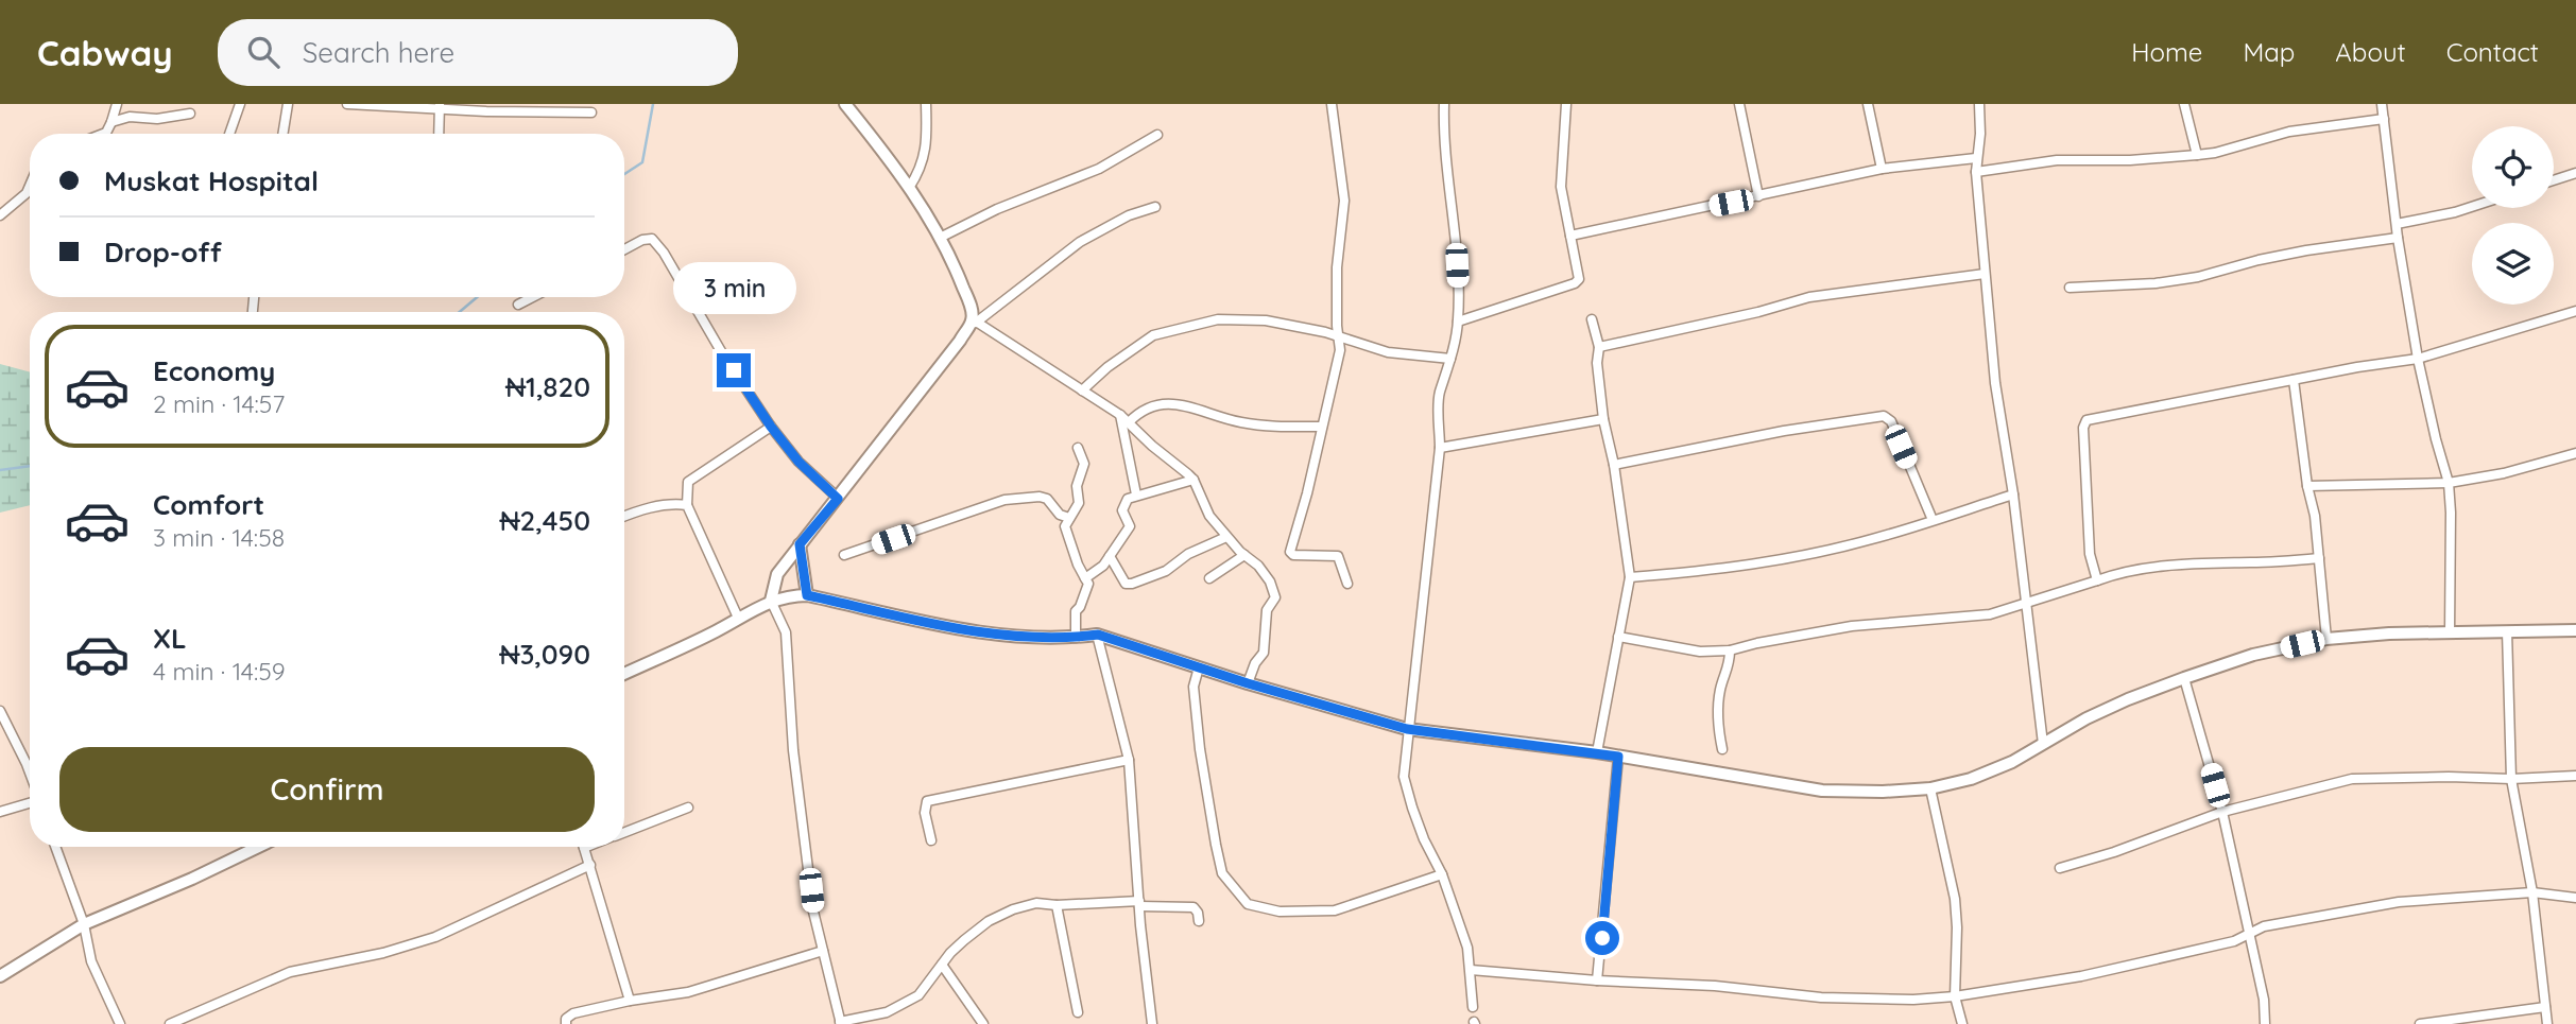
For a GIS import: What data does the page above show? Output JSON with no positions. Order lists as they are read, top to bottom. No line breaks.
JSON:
{"page":{"header":"Cabway","search":"Search here","nav":["Home","Map","About","Contact"],"banner":["Muskat Hospital","Drop-off"],"bubble":"3 min","list":[{"name":"Economy","note":"2 min · 14:57","value":"₦1,820"},{"name":"Comfort","note":"3 min · 14:58","value":"₦2,450"},{"name":"XL","note":"4 min · 14:59","value":"₦3,090"}],"buttons":"Confirm"}}
